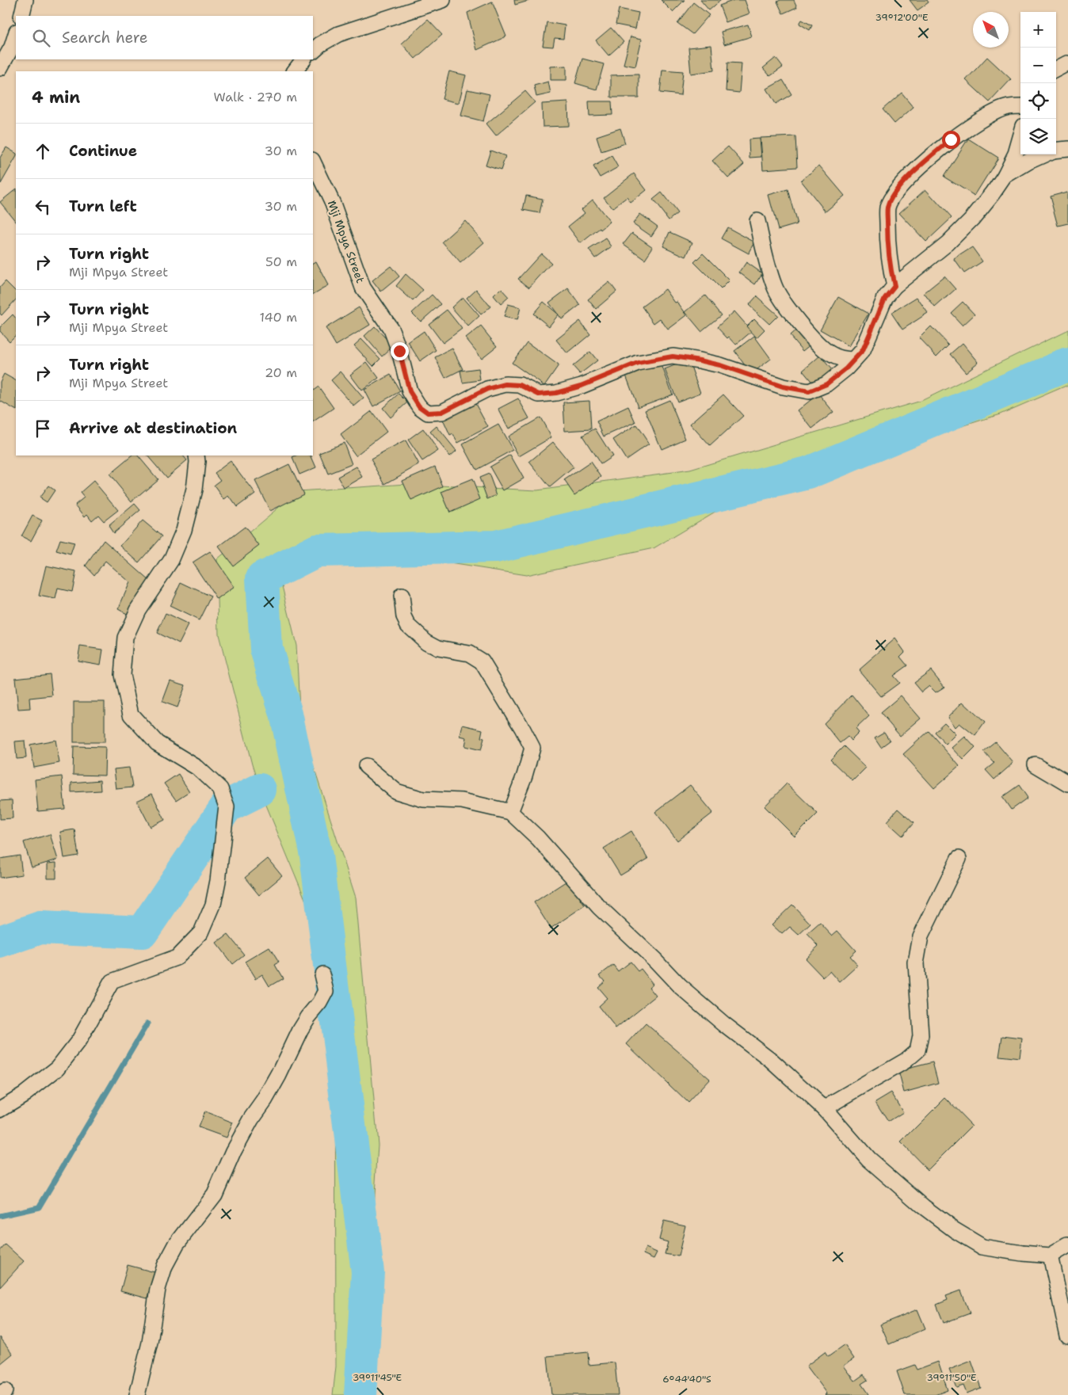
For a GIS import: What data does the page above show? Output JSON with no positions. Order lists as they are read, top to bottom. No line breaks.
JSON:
{"streets":{"street":["Mji Mpya Street"]},"north":"top left","page":{"map_buttons":["+","−"],"search":"Search here","heading":["4 min","Walk · 270 m"],"list":[["Continue","30 m"],["Turn left","30 m"],["Turn right","Mji Mpya Street","50 m"],["Turn right","Mji Mpya Street","140 m"],["Turn right","Mji Mpya Street","20 m"],"Arrive at destination"]},"coordinates":["39°12'00\"E","39°11'45\"E","39°11'50\"E","6°44'40\"S"]}
